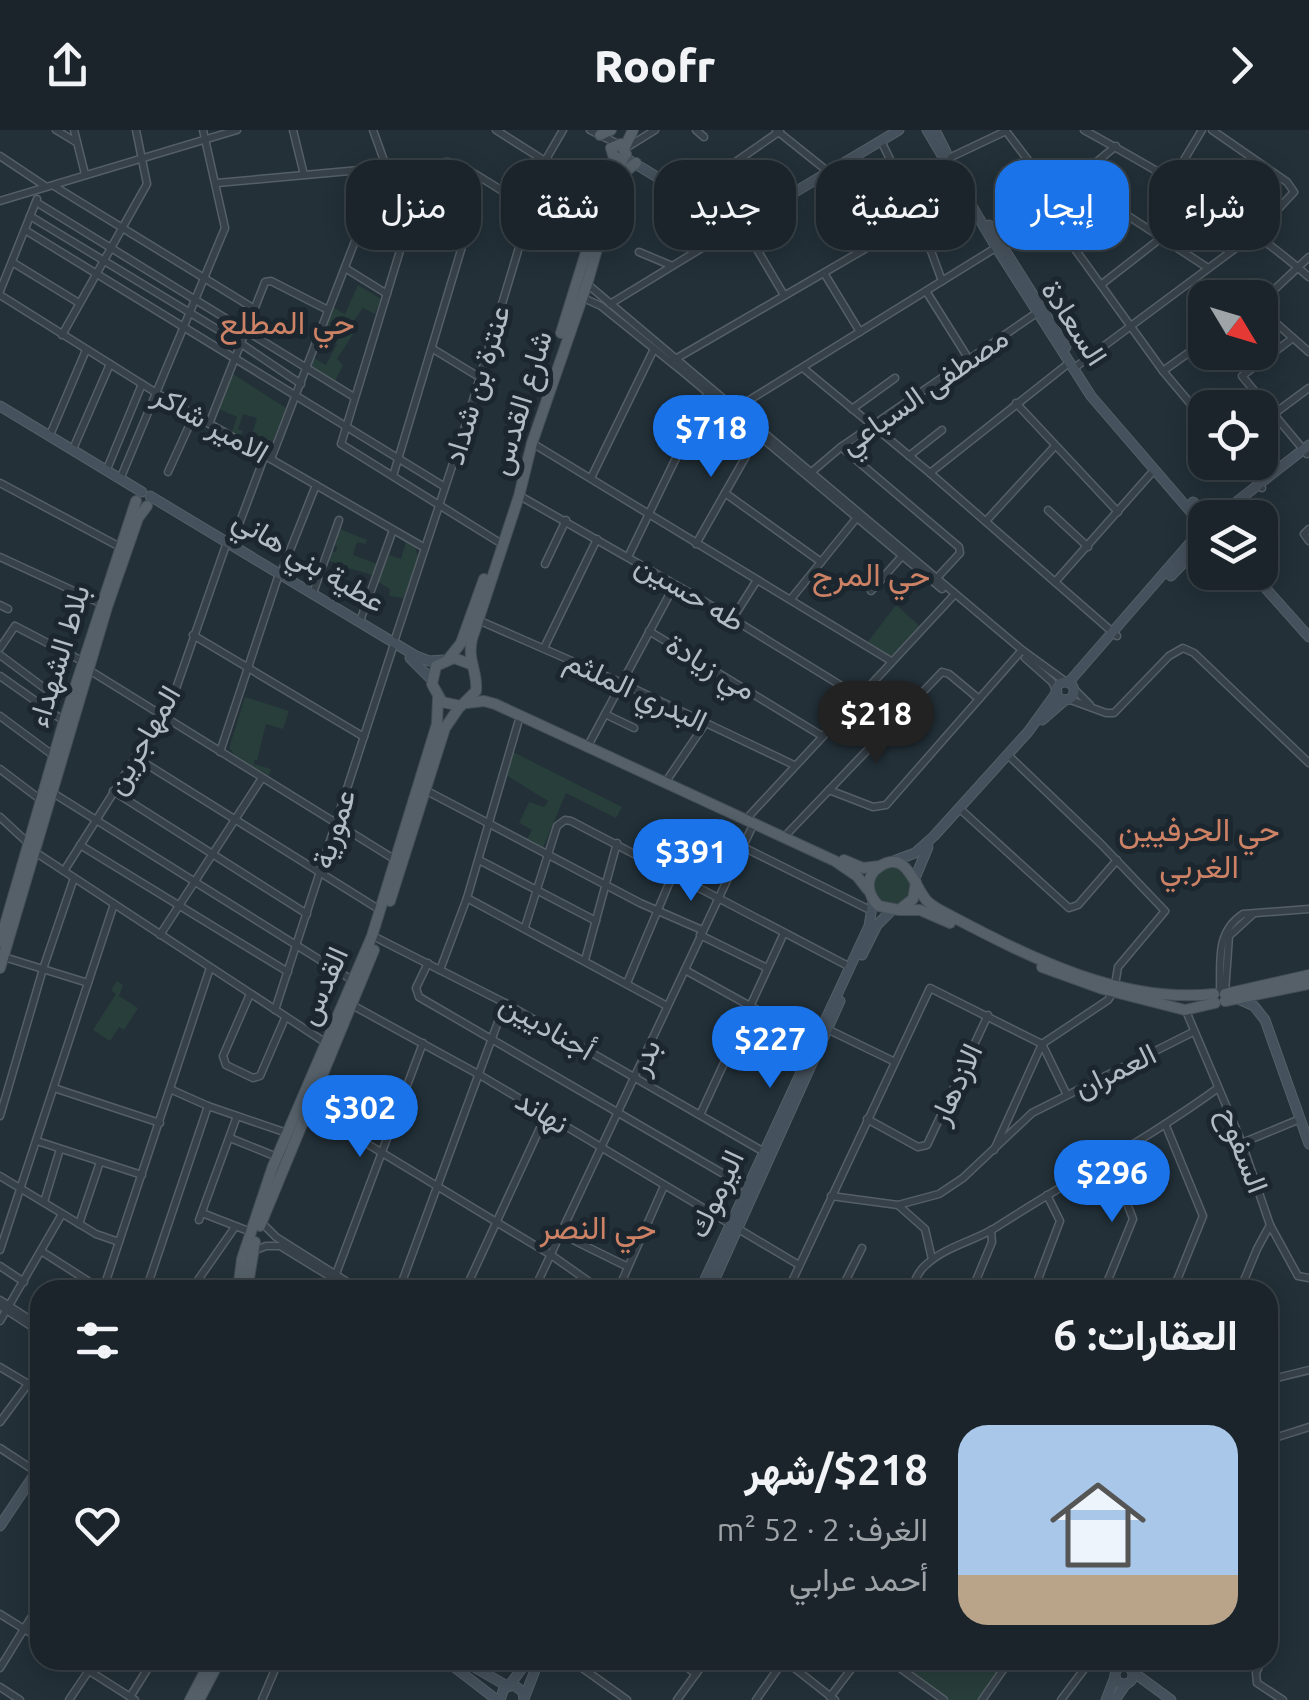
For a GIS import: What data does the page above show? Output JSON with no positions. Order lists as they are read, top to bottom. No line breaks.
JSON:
{"streets":{"main road":["شارع القدس","بلاط الشهداء","القدس"],"street":["السعادة","عنترة بن شداد","مصطفى السباعي","الامير شاكر","عطية بني هاني","طه حسين","مي زيادة","البدري الملثم","المهاجرين","عمورية","أجناديين","بدر","العمران","الازدهار","نهاند","السفوح","اليرموك"]},"crossings":[["السعادة","مصطفى السباعي"],["عنترة بن شداد","الامير شاكر"],["عنترة بن شداد","عطية بني هاني"],["عنترة بن شداد","عمورية"],["شارع القدس","عطية بني هاني"],["شارع القدس","طه حسين"],["شارع القدس","البدري الملثم"],["شارع القدس","القدس"],["الامير شاكر","المهاجرين"],["عطية بني هاني","بلاط الشهداء"],["عطية بني هاني","المهاجرين"],["عطية بني هاني","عمورية"],["عطية بني هاني","القدس"],["طه حسين","بدر"],["مي زيادة","بدر"],["البدري الملثم","بدر"],["القدس","أجناديين"],["القدس","نهاند"],["أجناديين","بدر"],["أجناديين","اليرموك"],["بدر","نهاند"],["العمران","السفوح"],["نهاند","اليرموك"]],"districts":["حي المطلع","حي المرج","حي الحرفيين الغربي","حي النصر"],"north":"bottom right","page":{"header":"Roofr","chip":["شراء","إيجار","تصفية","جديد","شقة","منزل"],"price":["$718","$218","$391","$227","$302","$296"],"heading":"العقارات: 6","list":[{"name":"$218/شهر","note":"الغرف: 2 · 52 m² · أحمد عرابي"}]}}
